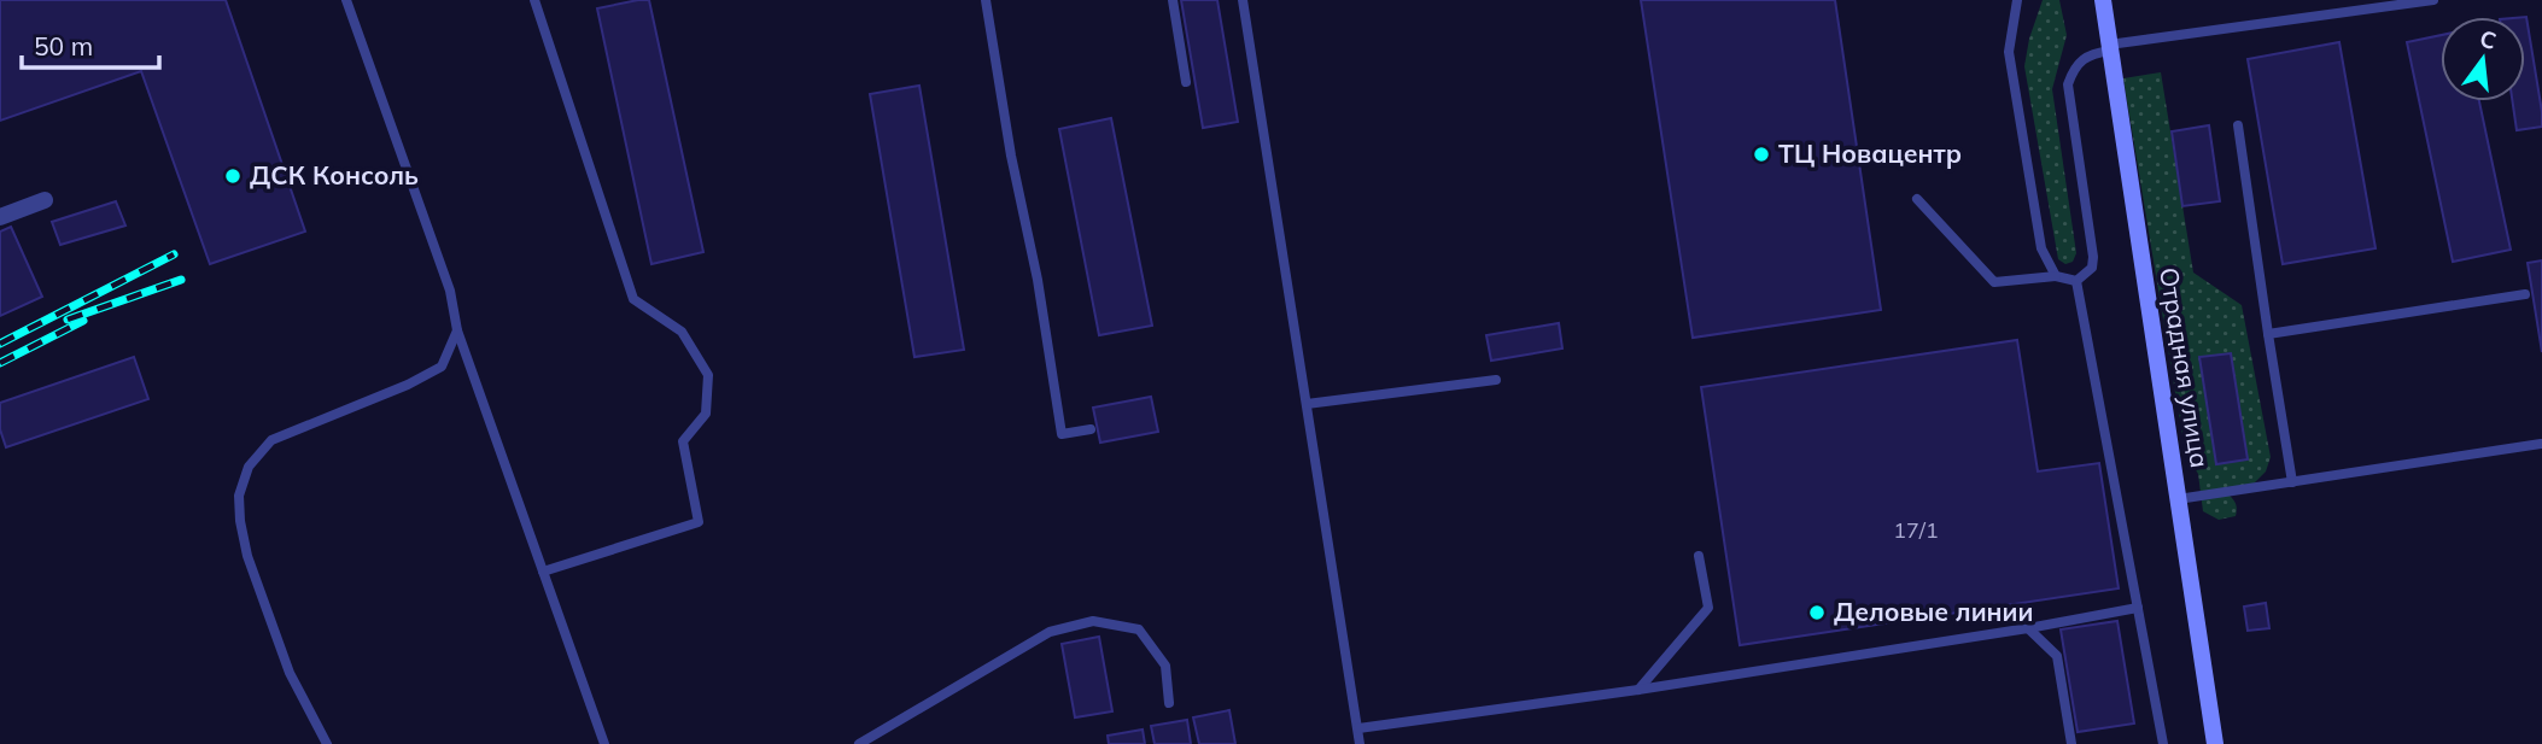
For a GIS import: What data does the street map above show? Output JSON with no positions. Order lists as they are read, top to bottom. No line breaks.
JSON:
{"streets":{"main road":["Отрадная улица"]},"places":["ТЦ Новацентр","ДСК Консоль","Деловые линии"],"house_numbers":["17/1"],"scale_bar":"50 m","north":"top"}
